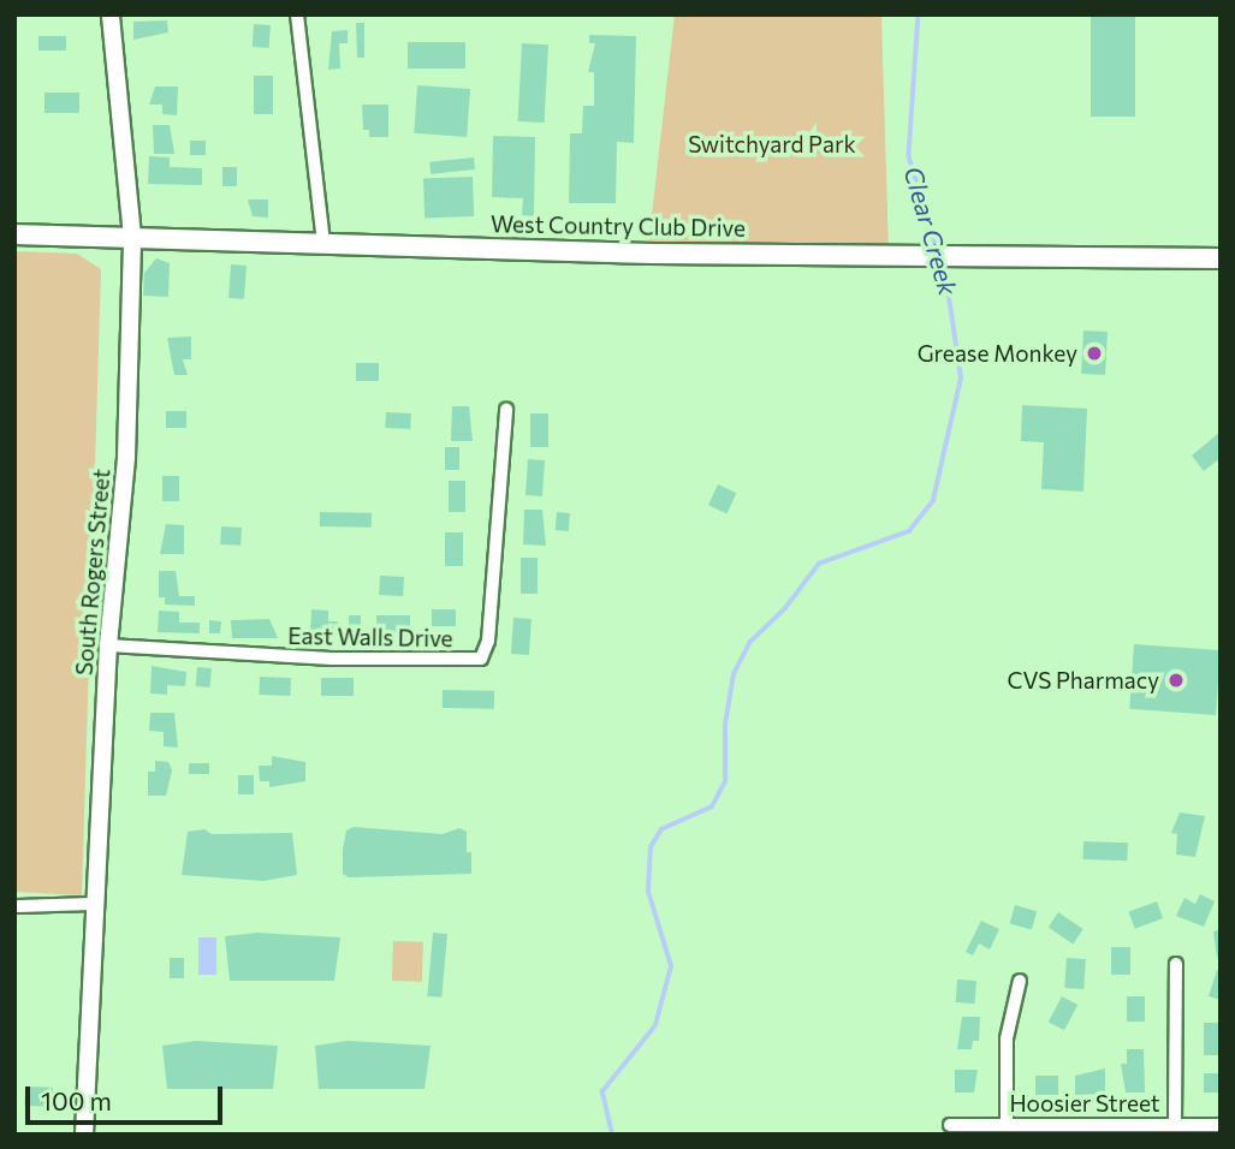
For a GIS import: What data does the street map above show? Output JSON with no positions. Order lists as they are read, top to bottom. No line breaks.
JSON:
{"streets":{"main road":["West Country Club Drive"],"street":["South Rogers Street","East Walls Drive","Hoosier Street"]},"crossings":[["West Country Club Drive","South Rogers Street"],["South Rogers Street","East Walls Drive"]],"water":["Clear Creek"],"parks":["Switchyard Park"],"places":["Grease Monkey","CVS Pharmacy"],"scale_bar":"100 m"}
